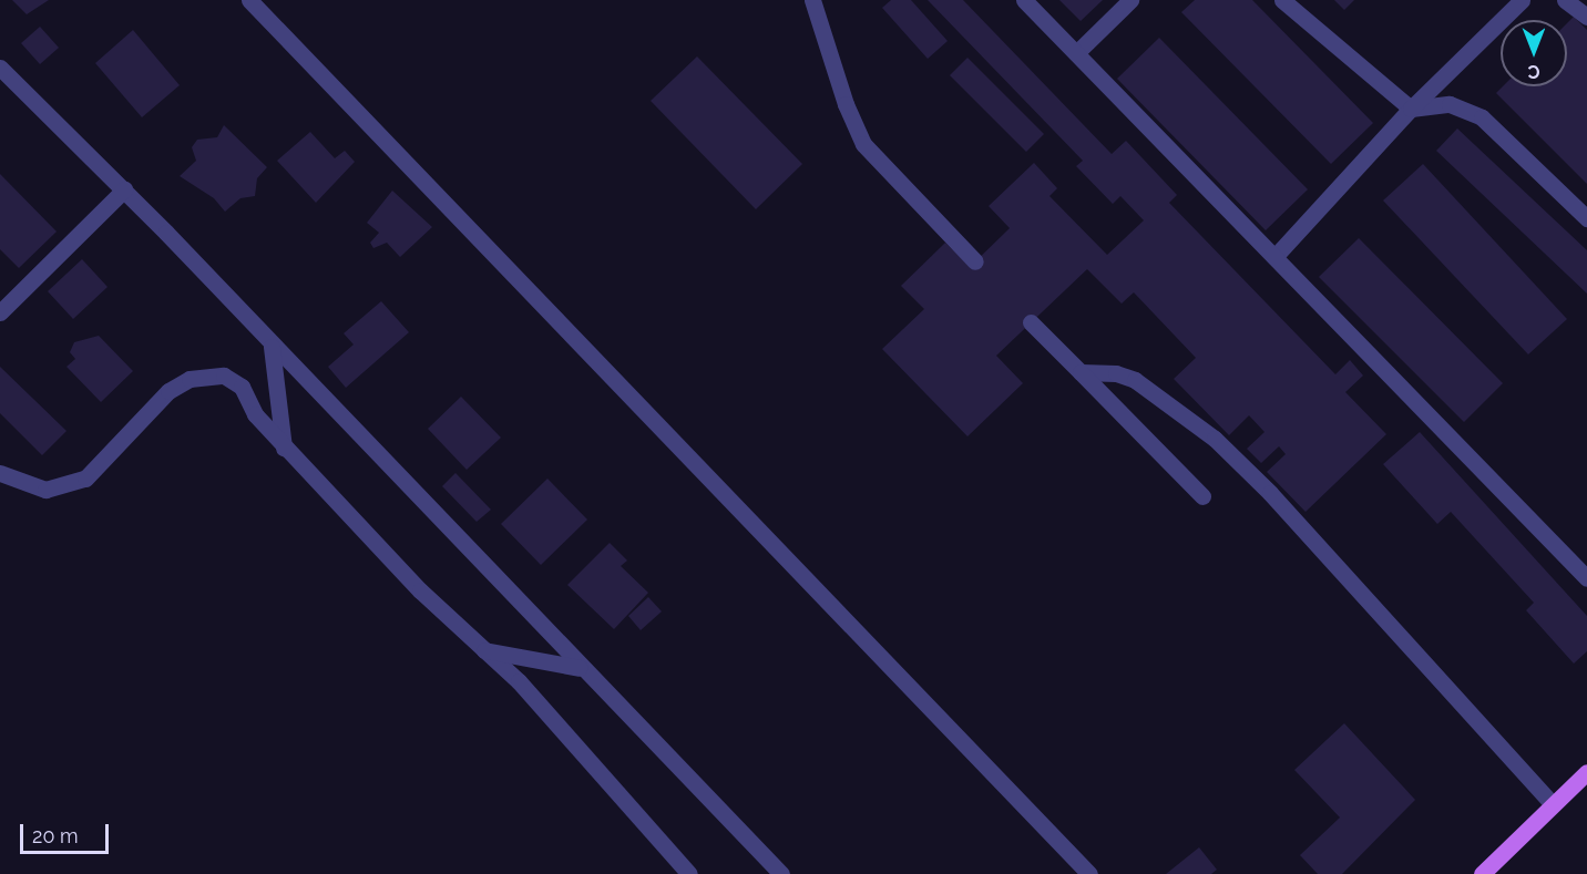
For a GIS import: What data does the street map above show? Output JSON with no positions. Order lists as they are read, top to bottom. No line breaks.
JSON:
{"scale_bar":"20 m","north":"bottom"}
